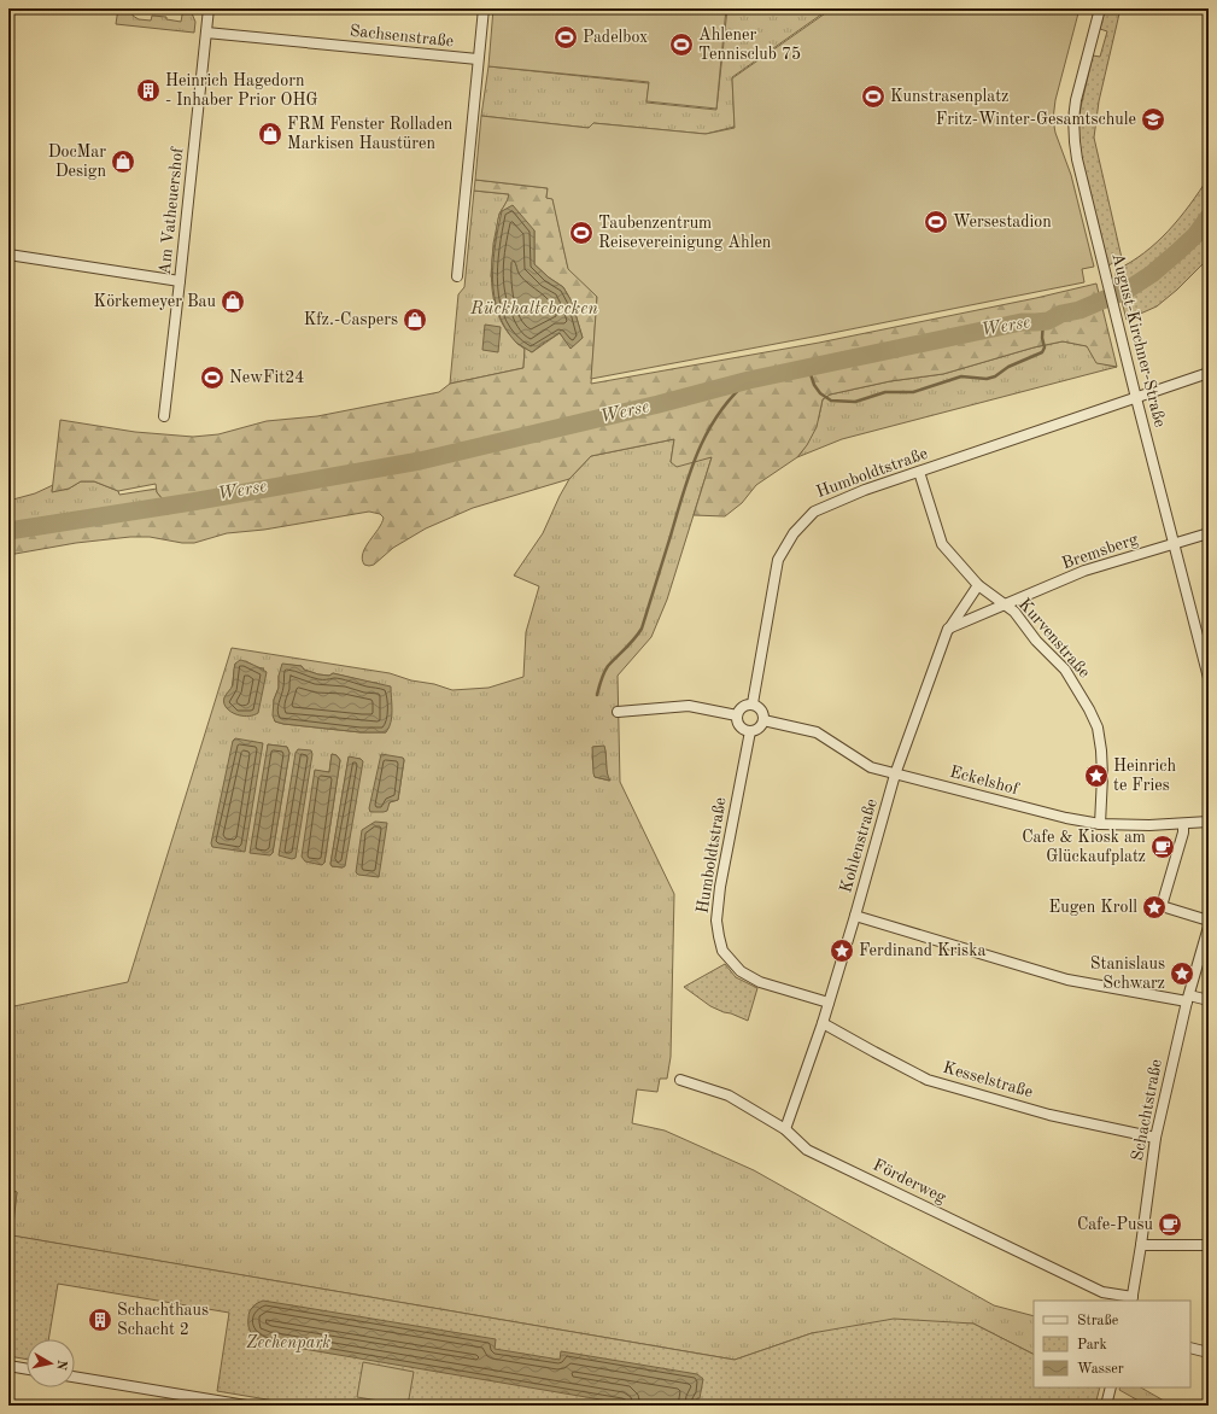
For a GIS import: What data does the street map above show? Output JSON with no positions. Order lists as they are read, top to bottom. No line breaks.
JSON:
{"streets":{"street":["Sachsenstraße","Am Vatheuershof","August-Kirchner-Straße","Humboldtstraße","Bremsberg","Kurvenstraße","Eckelshof","Kohlenstraße","Kesselstraße","Schachtstraße","Förderweg"]},"crossings":[["Sachsenstraße","Am Vatheuershof"],["August-Kirchner-Straße","Humboldtstraße"],["August-Kirchner-Straße","Bremsberg"],["Humboldtstraße","Kurvenstraße"],["Humboldtstraße","Eckelshof"],["Humboldtstraße","Kohlenstraße"],["Bremsberg","Kurvenstraße"],["Kurvenstraße","Eckelshof"],["Kurvenstraße","Kohlenstraße"],["Eckelshof","Kohlenstraße"],["Kohlenstraße","Kesselstraße"],["Kohlenstraße","Förderweg"],["Kesselstraße","Schachtstraße"],["Schachtstraße","Förderweg"]],"water":["Rückhaltebecken","Werse"],"parks":["Zechenpark"],"places":{"sports":["Padelbox","Ahlener Tennisclub 75","Kunstrasenplatz","Wersestadion","Taubenzentrum Reisevereinigung Ahlen","NewFit24"],"building":["Heinrich Hagedorn - Inhaber Prior OHG","Schachthaus Schacht 2"],"school or university":["Fritz-Winter-Gesamtschule"],"shop":["FRM Fenster Rolladen Markisen Haustüren","DocMar Design","Körkemeyer Bau","Kfz.-Caspers"],"place":["Heinrich te Fries","Eugen Kroll","Ferdinand Kriska","Stanislaus Schwarz"],"cafe":["Cafe & Kiosk am Glückaufplatz","Cafe-Pusu"]},"legend":["Straße","Park","Wasser"],"north":"right"}
